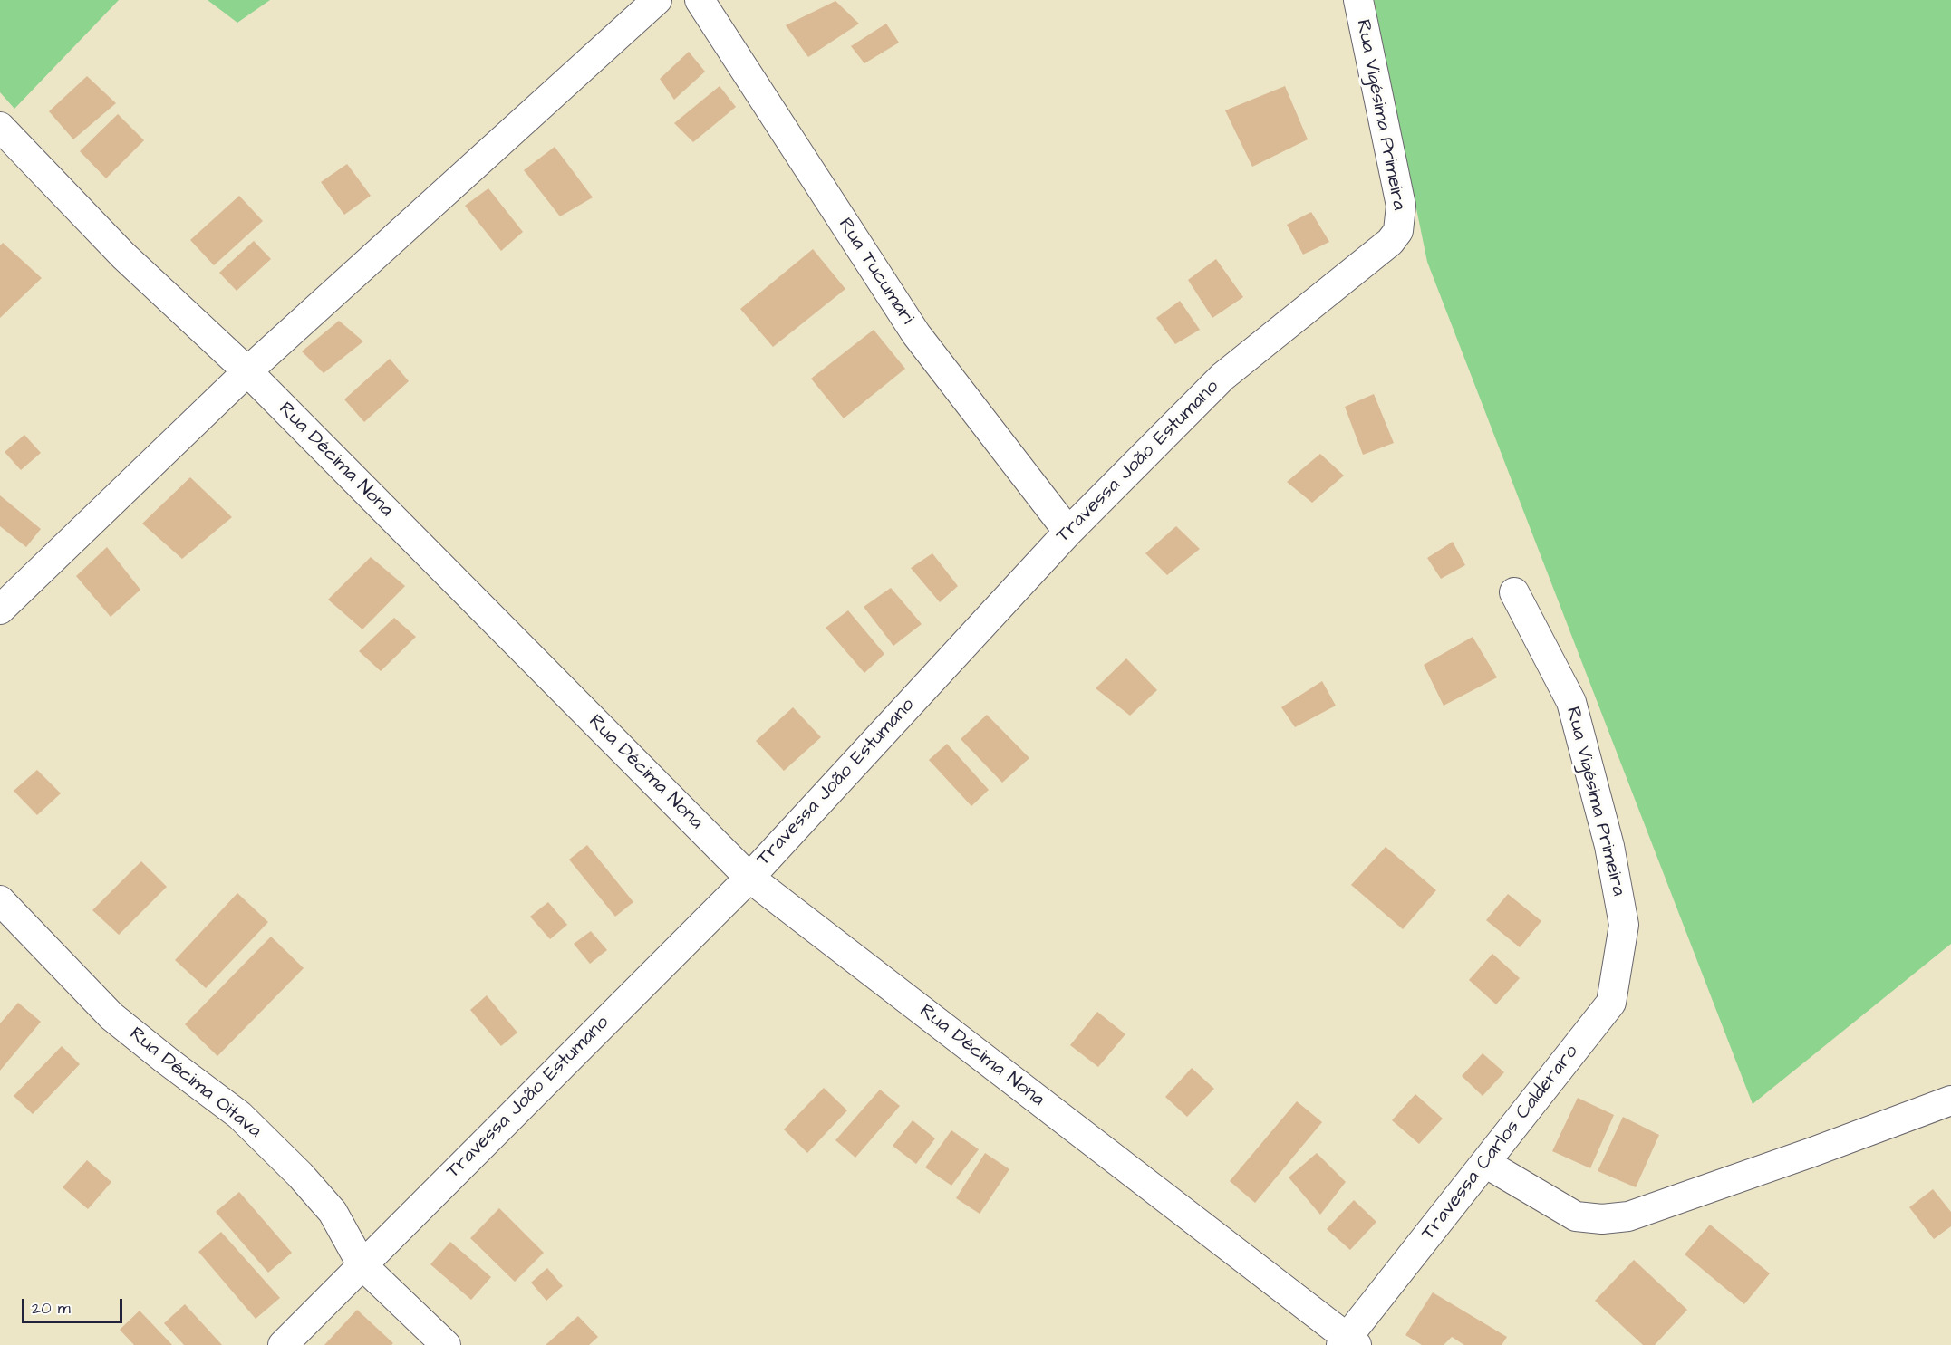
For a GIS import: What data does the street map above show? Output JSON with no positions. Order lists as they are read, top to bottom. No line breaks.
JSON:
{"streets":{"street":["Rua Vigésima Primeira","Rua Tucumari","Rua Décima Nona","Travessa João Estumano","Rua Décima Oitava","Travessa Carlos Calderaro"]},"crossings":[["Rua Vigésima Primeira","Travessa João Estumano"],["Rua Vigésima Primeira","Travessa Carlos Calderaro"],["Rua Tucumari","Travessa João Estumano"],["Rua Décima Nona","Travessa João Estumano"],["Rua Décima Nona","Travessa Carlos Calderaro"],["Travessa João Estumano","Rua Décima Oitava"]],"scale_bar":"20 m"}
